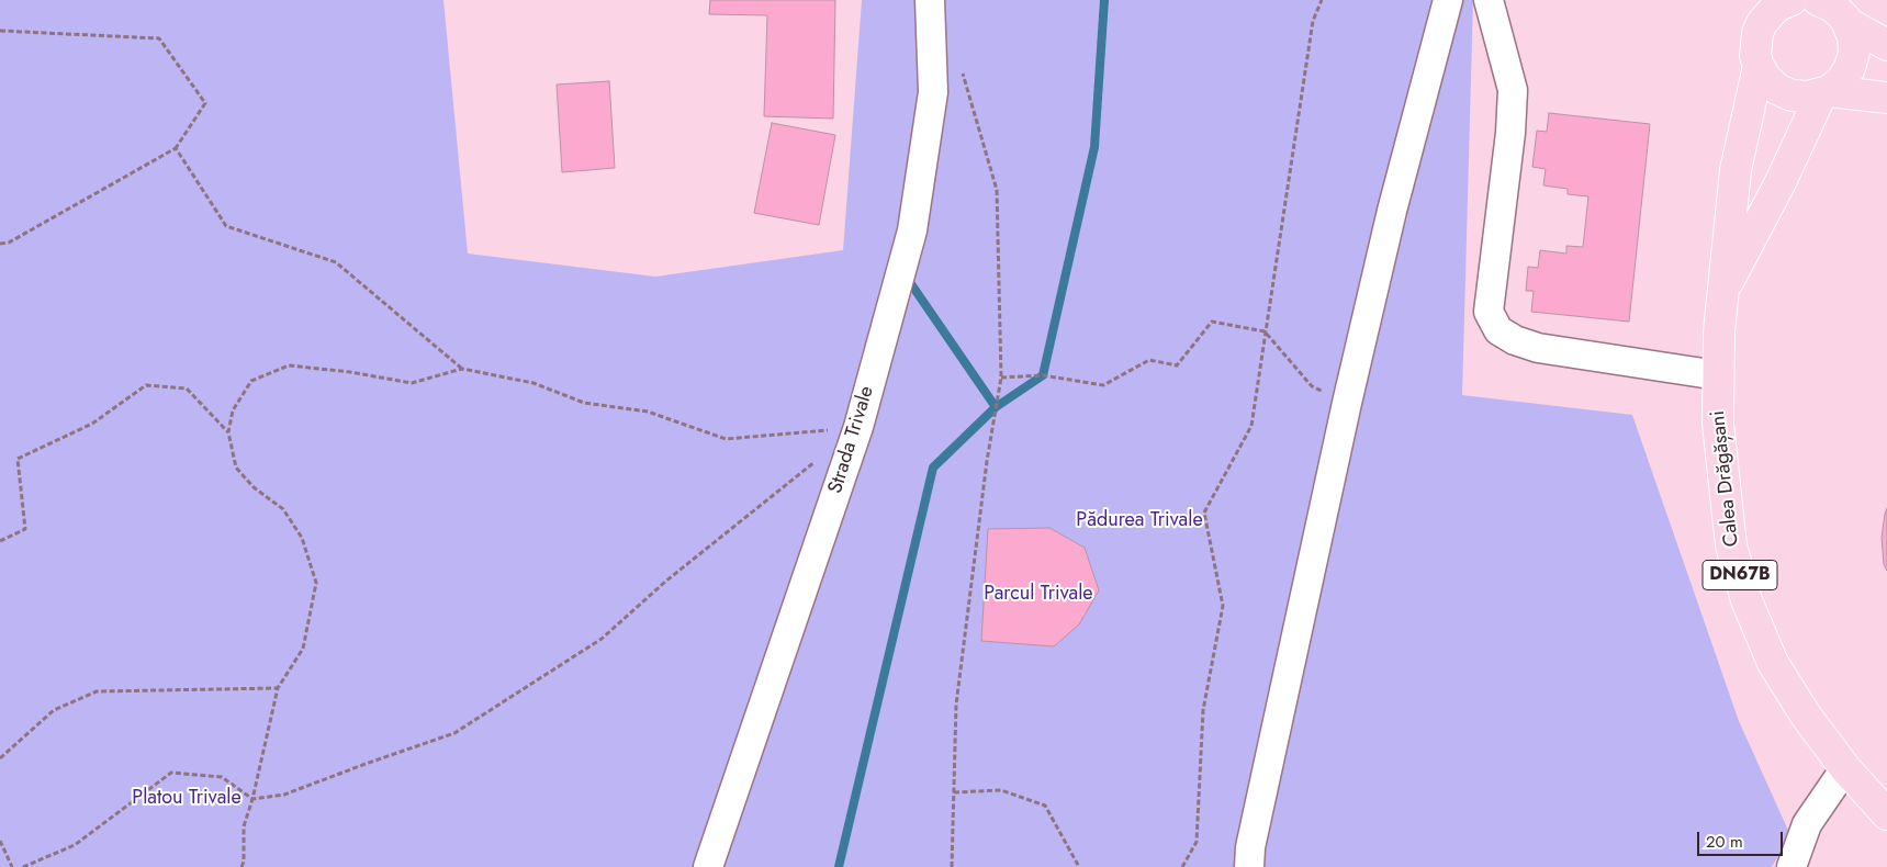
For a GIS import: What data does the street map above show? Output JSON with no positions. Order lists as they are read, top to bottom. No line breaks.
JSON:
{"streets":{"main road":["Calea Drăgășani","DN67B"],"street":["Strada Trivale"]},"parks":["Pădurea Trivale","Parcul Trivale","Platou Trivale"],"scale_bar":"20 m"}
